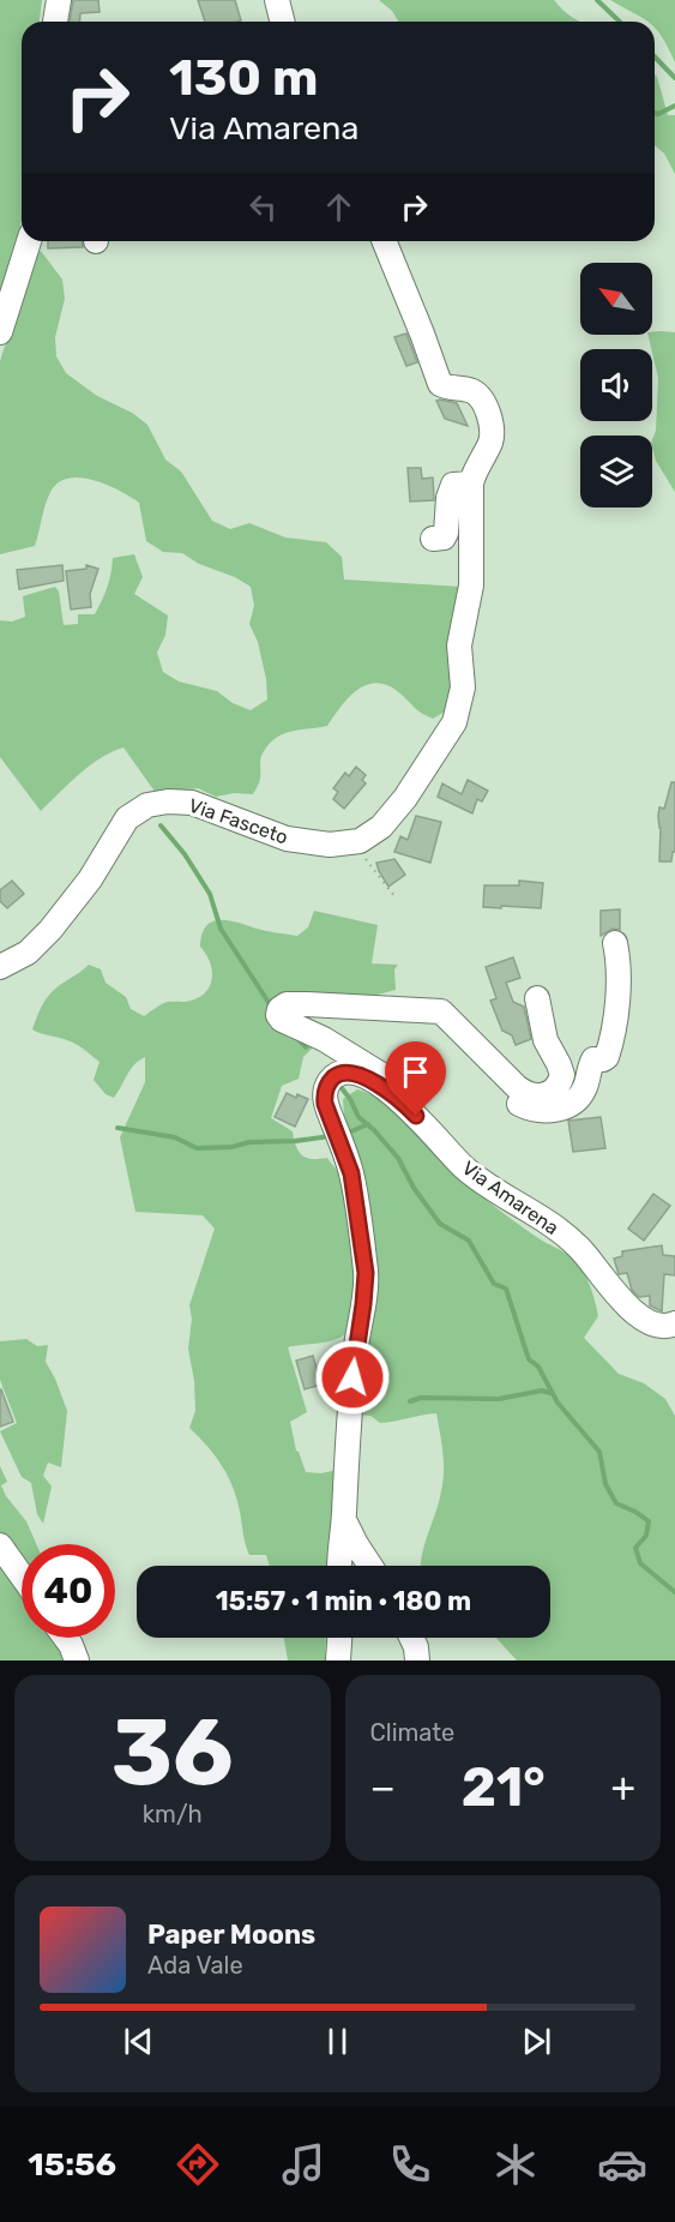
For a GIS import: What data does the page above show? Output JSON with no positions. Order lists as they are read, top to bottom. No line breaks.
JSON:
{"streets":{"street":["Via Fasceto","Via Amarena"]},"north":"top left","page":{"turn":["130 m","Via Amarena"],"limit":"40","trip":"15:57 · 1 min · 180 m","tile":[["36","km/h"],"Climate"],"heat":["−","21°","+"],"song":["Paper Moons","Ada Vale"],"tabs":"15:56"}}
